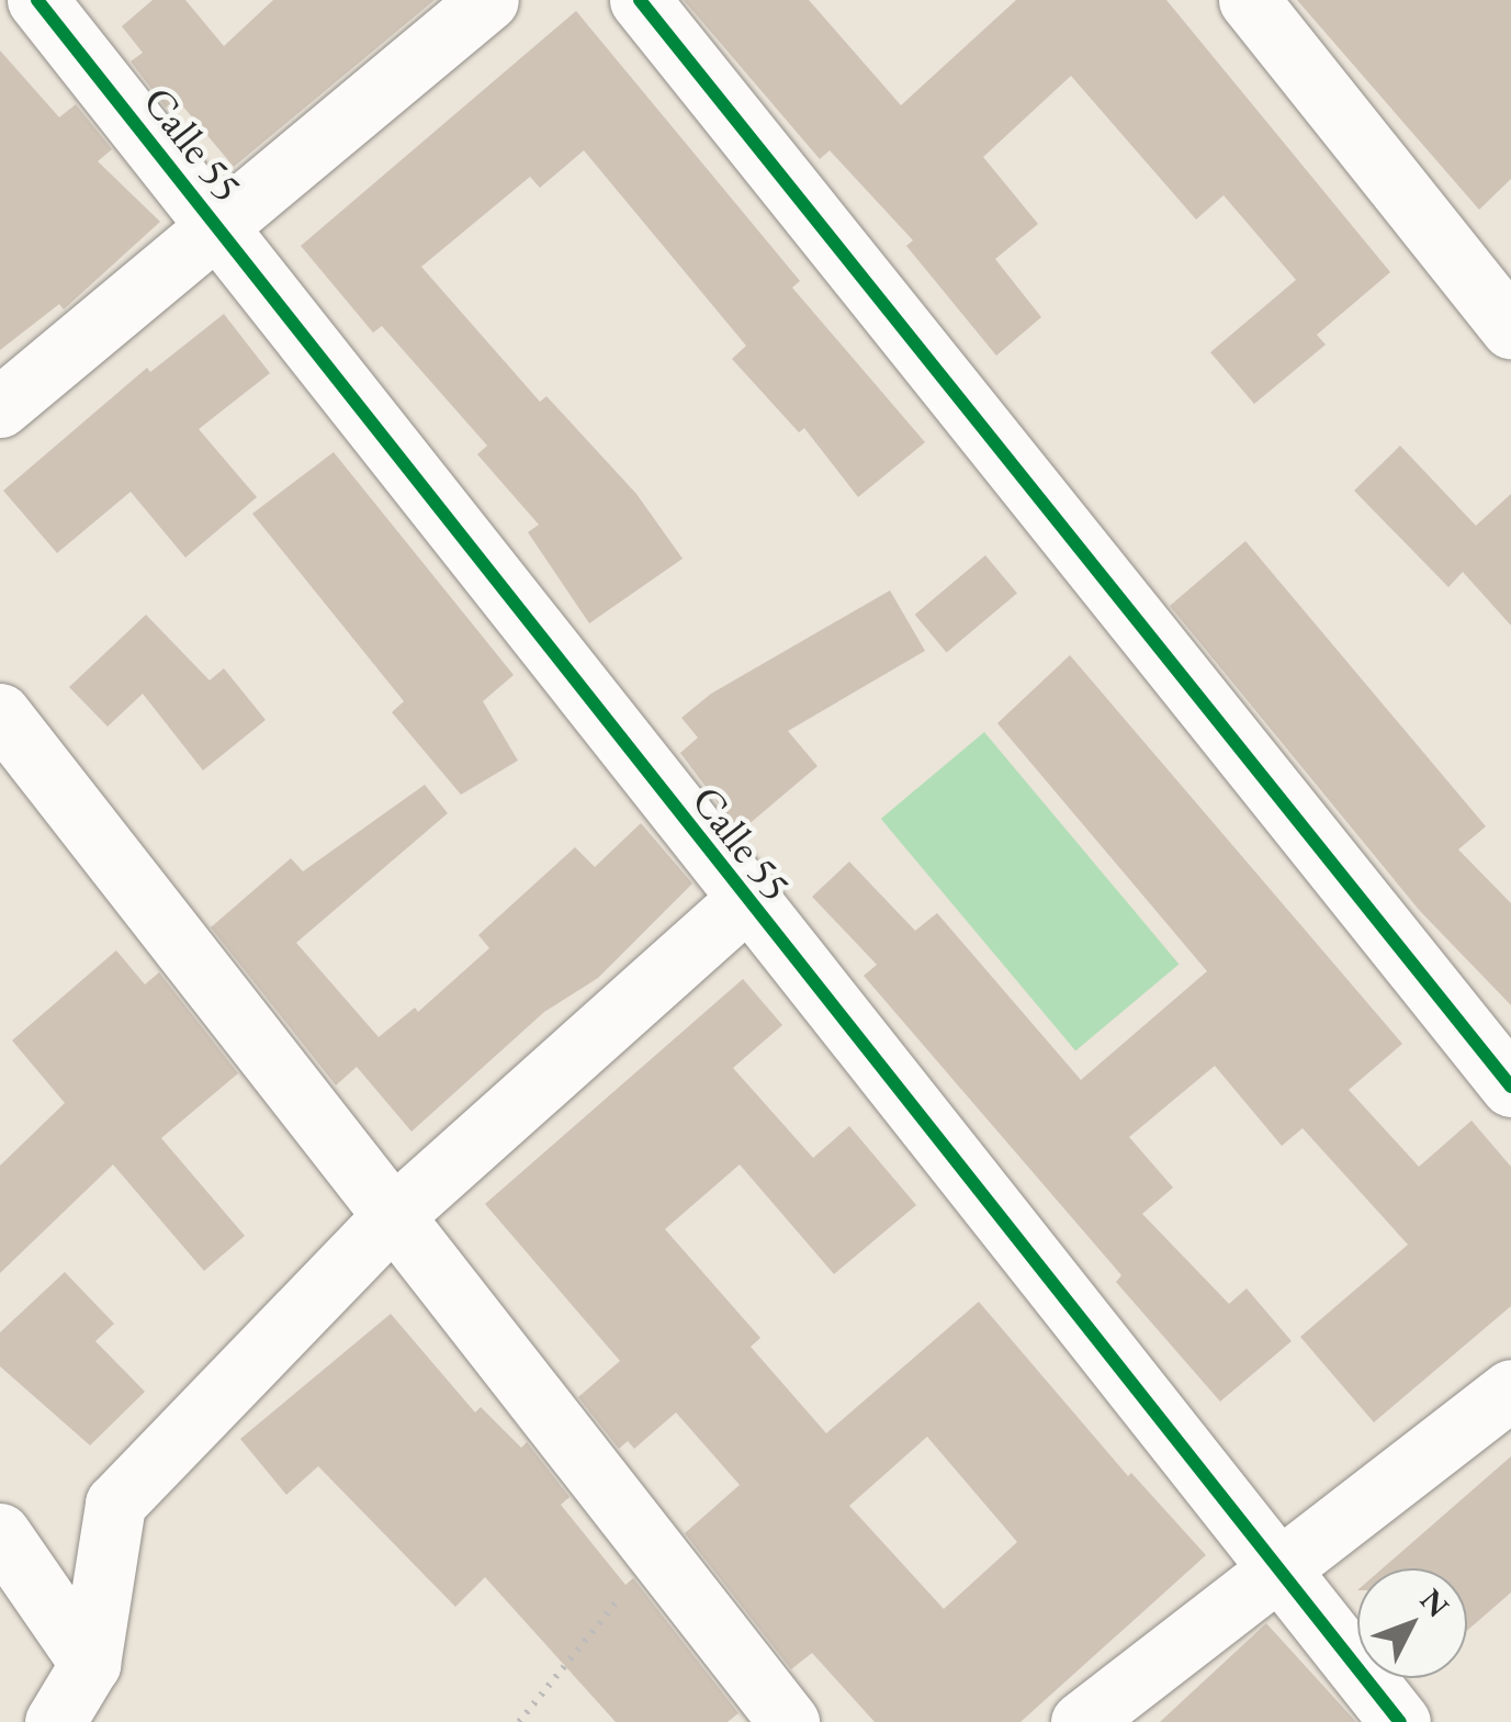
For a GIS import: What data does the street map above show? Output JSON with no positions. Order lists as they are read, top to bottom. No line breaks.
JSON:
{"streets":{"street":["Calle 55"]},"north":"top right"}
